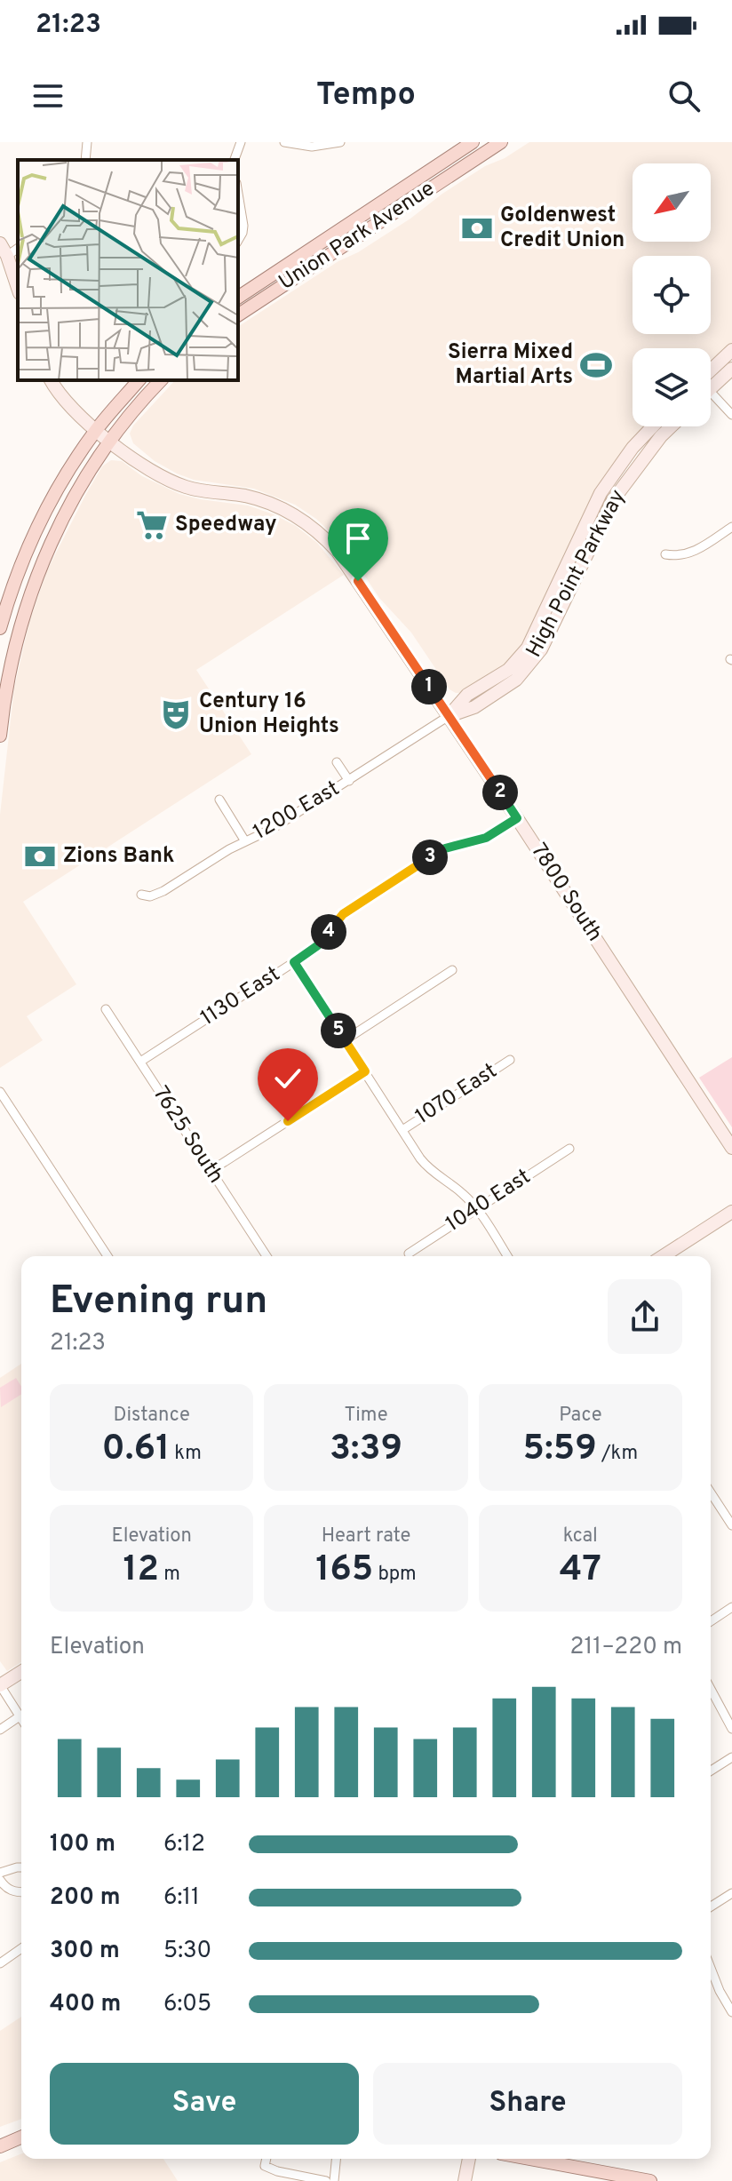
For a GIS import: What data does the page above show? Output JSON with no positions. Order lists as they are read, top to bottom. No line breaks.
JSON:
{"streets":{"main road":["Union Park Avenue"],"street":["High Point Parkway","1200 East","7800 South","1130 East","1070 East","7625 South","1040 East"]},"crossings":[["High Point Parkway","1200 East"],["High Point Parkway","7800 South"],["1200 East","7800 South"],["7800 South","1130 East"],["1130 East","7625 South"]],"places":{"bank":["Goldenwest Credit Union","Zions Bank"],"sports":["Sierra Mixed Martial Arts"],"supermarket":["Speedway"],"theatre":["Century 16 Union Heights"]},"north":"bottom left","page":{"status":"21:23","header":"Tempo","pins":["1","2","3","4","5"],"heading":["Evening run","21:23"],"stats":[["Distance","0.61 km"],["Time","3:39"],["Pace","5:59 /km"],["Elevation","12 m"],["Heart rate","165 bpm"],["kcal","47"]],"chart":["Elevation","211–220 m"],"list":[{"name":"100 m","note":"6:12"},{"name":"200 m","note":"6:11"},{"name":"300 m","note":"5:30"},{"name":"400 m","note":"6:05"}],"buttons":["Save","Share"]}}
